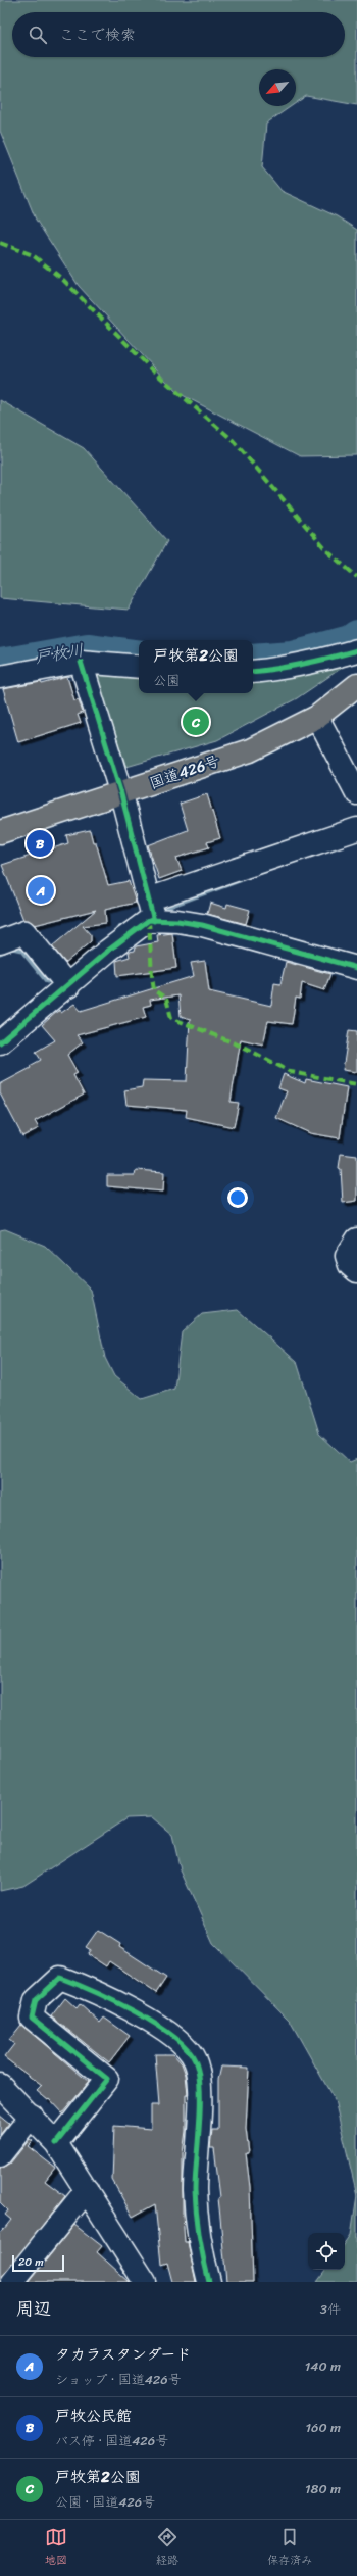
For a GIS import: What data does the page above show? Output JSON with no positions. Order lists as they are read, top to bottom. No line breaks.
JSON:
{"streets":{"highway":["国道426号"]},"water":["戸枚川"],"scale_bar":"20 m","north":"bottom left","page":{"search":"ここで検索","popup":["戸牧第2公園","公園"],"pins":["C","B","A"],"scale":"20 m","heading":["周辺","3件"],"list":[{"mark":"A","name":"タカラスタンダード","note":"ショップ · 国道426号","value":"140 m"},{"mark":"B","name":"戸牧公民館","note":"バス停 · 国道426号","value":"160 m"},{"mark":"C","name":"戸牧第2公園","note":"公園 · 国道426号","value":"180 m"}],"nav":["地図","経路","保存済み"]}}
